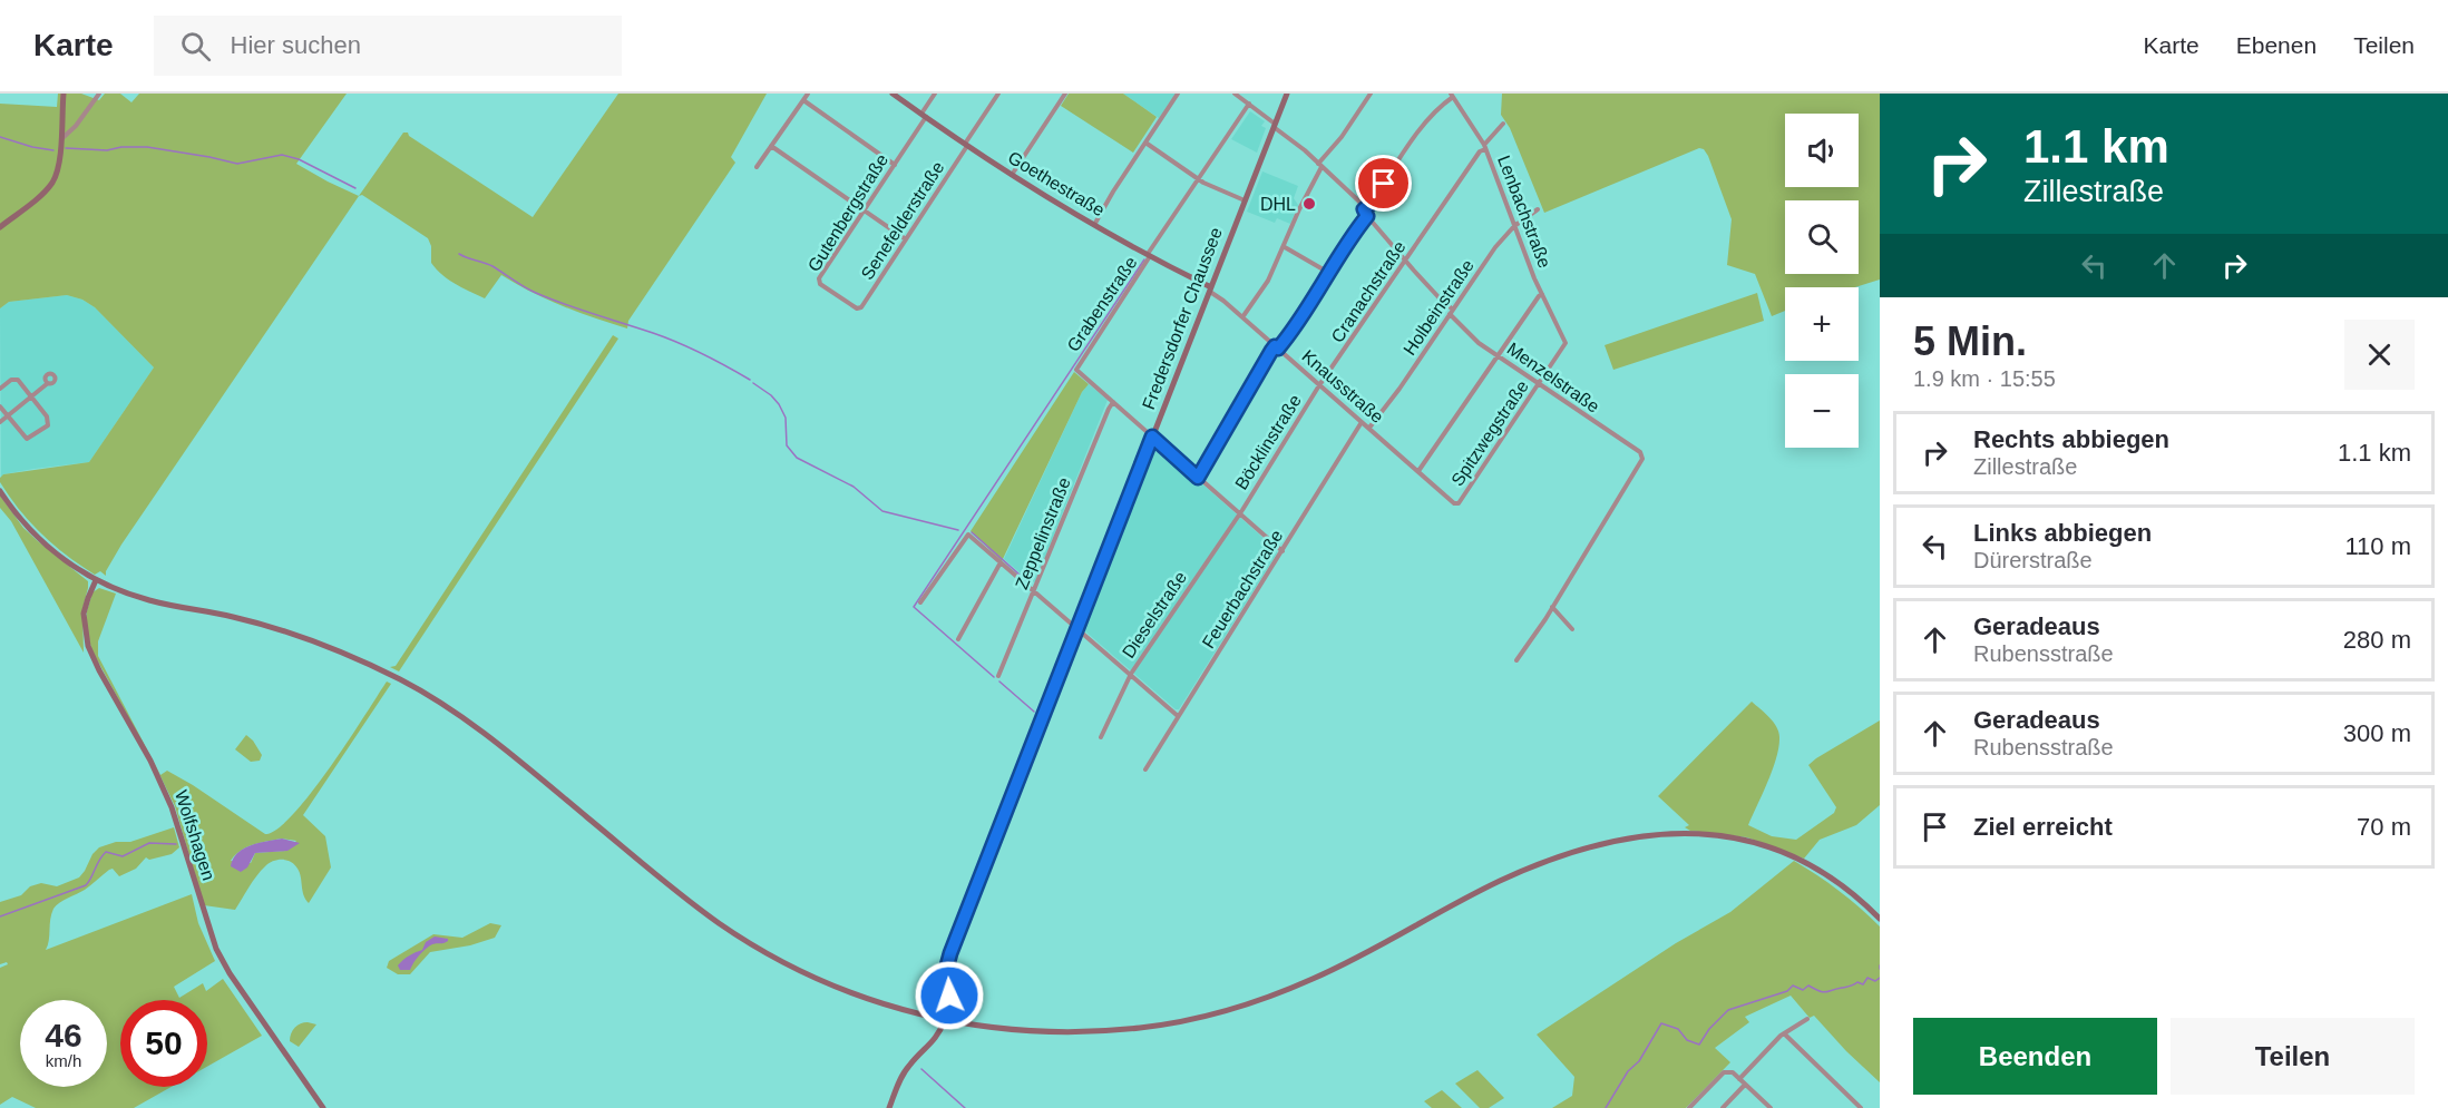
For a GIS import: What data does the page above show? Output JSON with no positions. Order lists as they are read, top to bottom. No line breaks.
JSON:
{"streets":{"main road":["Goethestraße","Fredersdorfer Chaussee","Wolfshagen"],"street":["Lenbachstraße","Gutenbergstraße","Senefelderstraße","Cranachstraße","Grabenstraße","Holbeinstraße","Menzelstraße","Knausstraße","Spitzwegstraße","Böcklinstraße","Zeppelinstraße","Feuerbachstraße","Dieselstraße"]},"crossings":[["Goethestraße","Gutenbergstraße"],["Goethestraße","Senefelderstraße"],["Goethestraße","Grabenstraße"],["Goethestraße","Fredersdorfer Chaussee"],["Goethestraße","Knausstraße"],["Lenbachstraße","Cranachstraße"],["Lenbachstraße","Holbeinstraße"],["Lenbachstraße","Spitzwegstraße"],["Gutenbergstraße","Senefelderstraße"],["Cranachstraße","Menzelstraße"],["Cranachstraße","Knausstraße"],["Cranachstraße","Böcklinstraße"],["Grabenstraße","Menzelstraße"],["Grabenstraße","Zeppelinstraße"],["Holbeinstraße","Menzelstraße"],["Holbeinstraße","Knausstraße"],["Fredersdorfer Chaussee","Menzelstraße"],["Fredersdorfer Chaussee","Knausstraße"],["Menzelstraße","Spitzwegstraße"],["Knausstraße","Spitzwegstraße"],["Knausstraße","Böcklinstraße"],["Knausstraße","Feuerbachstraße"],["Böcklinstraße","Dieselstraße"]],"places":["DHL"],"page":{"header":"Karte","search":"Hier suchen","nav":["Karte","Ebenen","Teilen"],"turn":["1.1 km","Zillestraße"],"map_buttons":["+","−"],"heading":["5 Min.","1.9 km · 15:55"],"list":[{"name":"Rechts abbiegen","note":"Zillestraße","value":"1.1 km"},{"name":"Links abbiegen","note":"Dürerstraße","value":"110 m"},{"name":"Geradeaus","note":"Rubensstraße","value":"280 m"},{"name":"Geradeaus","note":"Rubensstraße","value":"300 m"},{"name":"Ziel erreicht","value":"70 m"}],"speed":"46 km/h","limit":"50","buttons":["Beenden","Teilen"]}}
